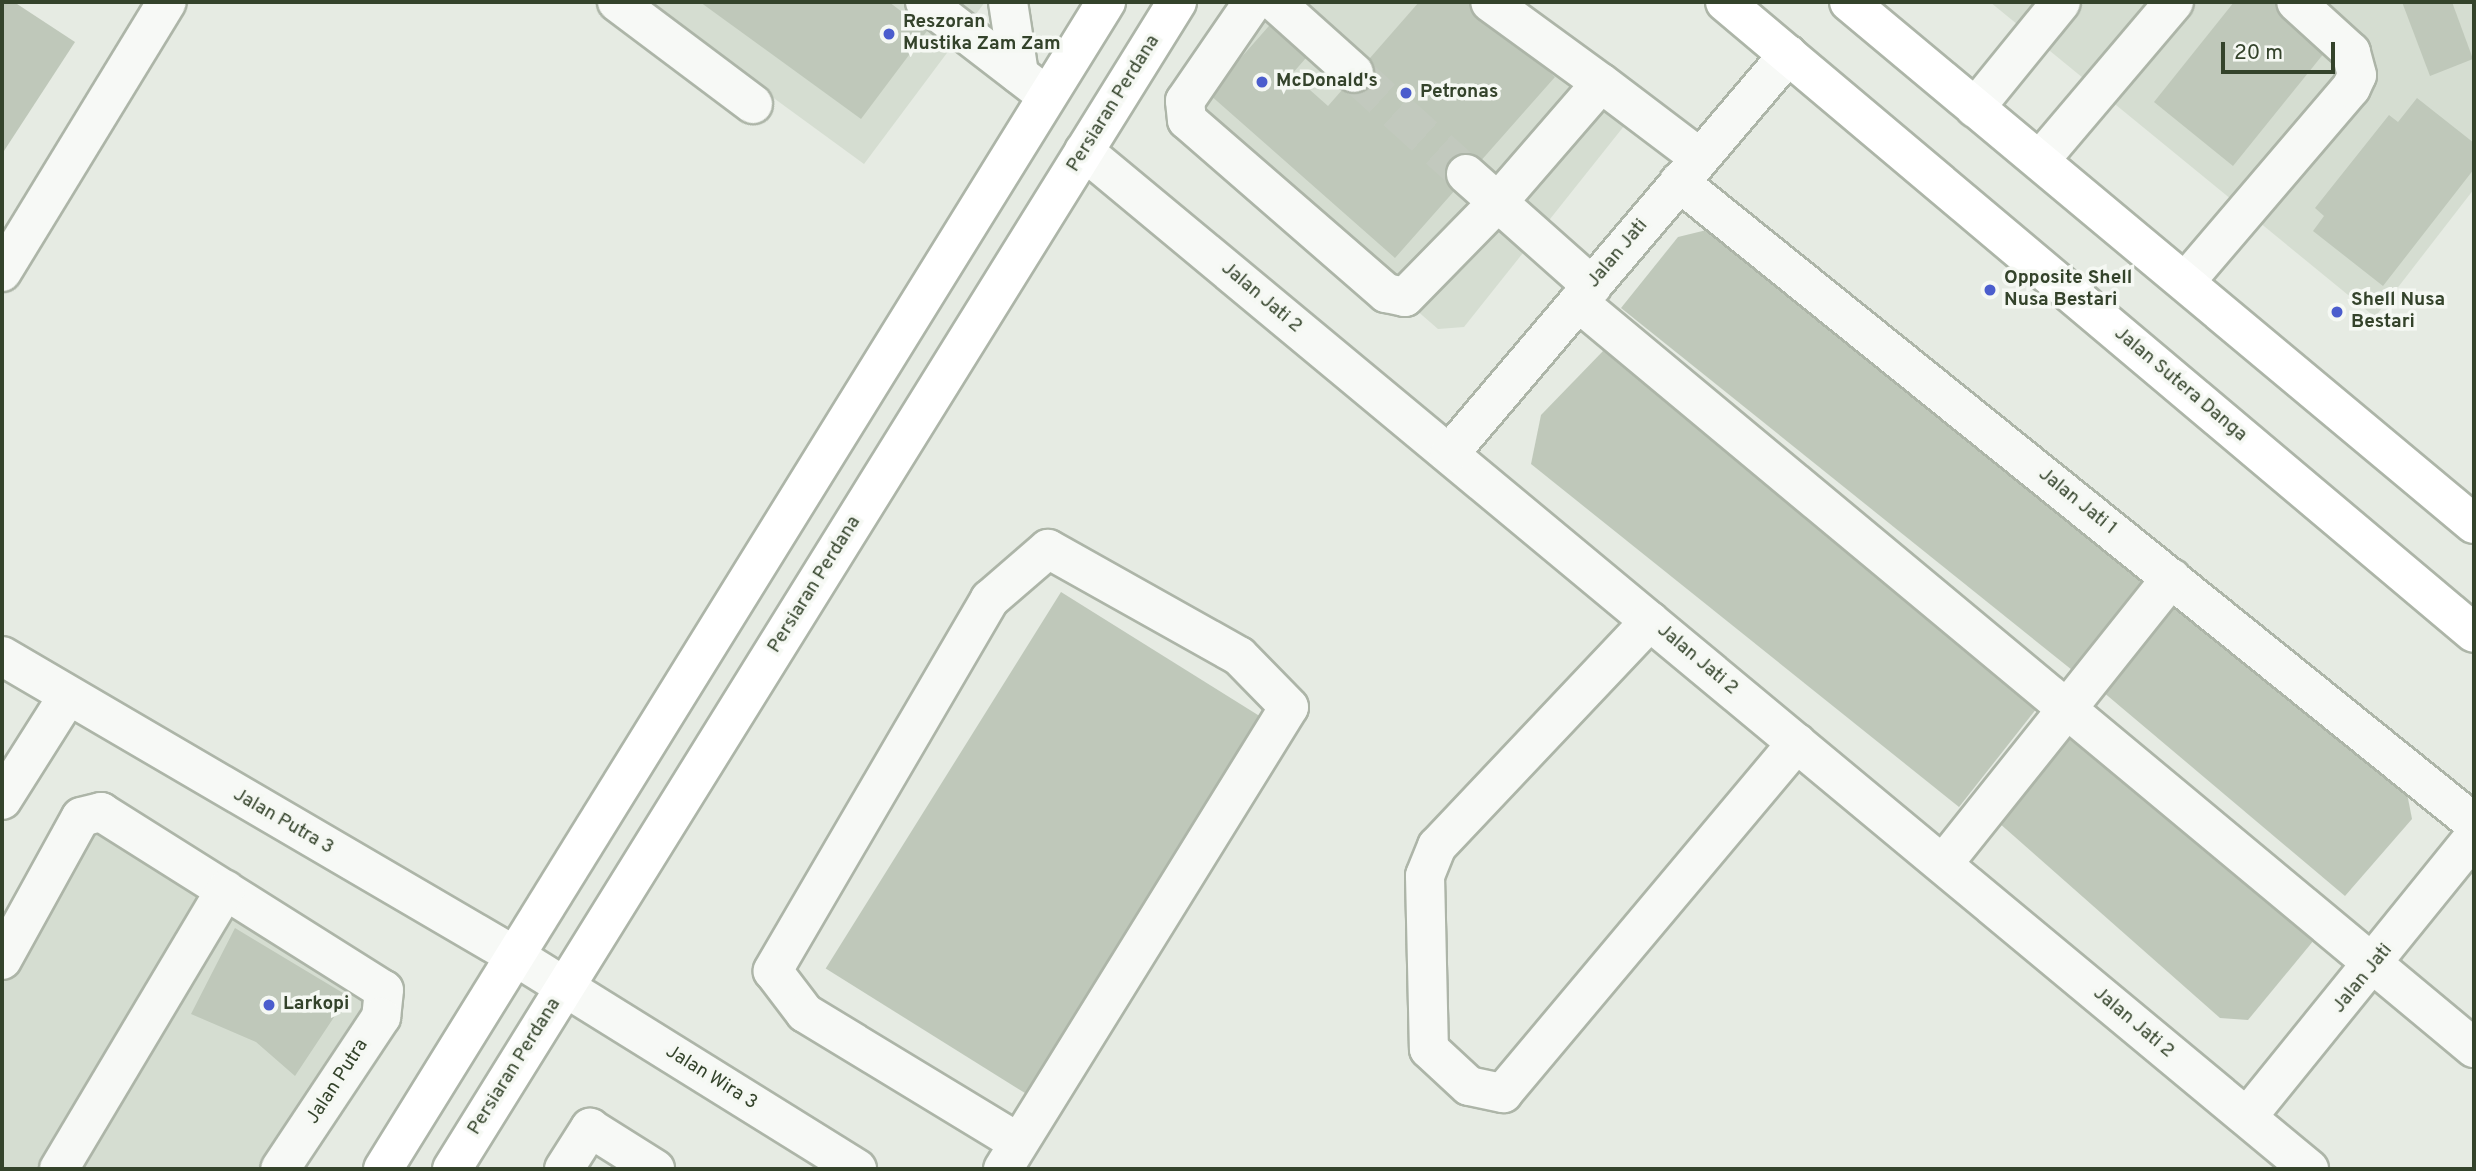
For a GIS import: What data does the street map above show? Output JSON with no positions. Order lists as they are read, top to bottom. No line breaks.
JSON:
{"streets":{"main road":["Persiaran Perdana","Jalan Sutera Danga"],"street":["Jalan Jati","Jalan Jati 2","Jalan Jati 1","Jalan Putra 3","Jalan Wira 3","Jalan Putra"]},"crossings":[["Persiaran Perdana","Jalan Jati 2"],["Persiaran Perdana","Jalan Putra 3"],["Persiaran Perdana","Jalan Wira 3"],["Jalan Jati","Jalan Jati 2"],["Jalan Jati","Jalan Sutera Danga"],["Jalan Jati","Jalan Jati 1"],["Jalan Putra 3","Jalan Wira 3"]],"places":["Reszoran Mustika Zam Zam","McDonald's","Petronas","Opposite Shell Nusa Bestari","Shell Nusa Bestari","Larkopi"],"scale_bar":"20 m"}
